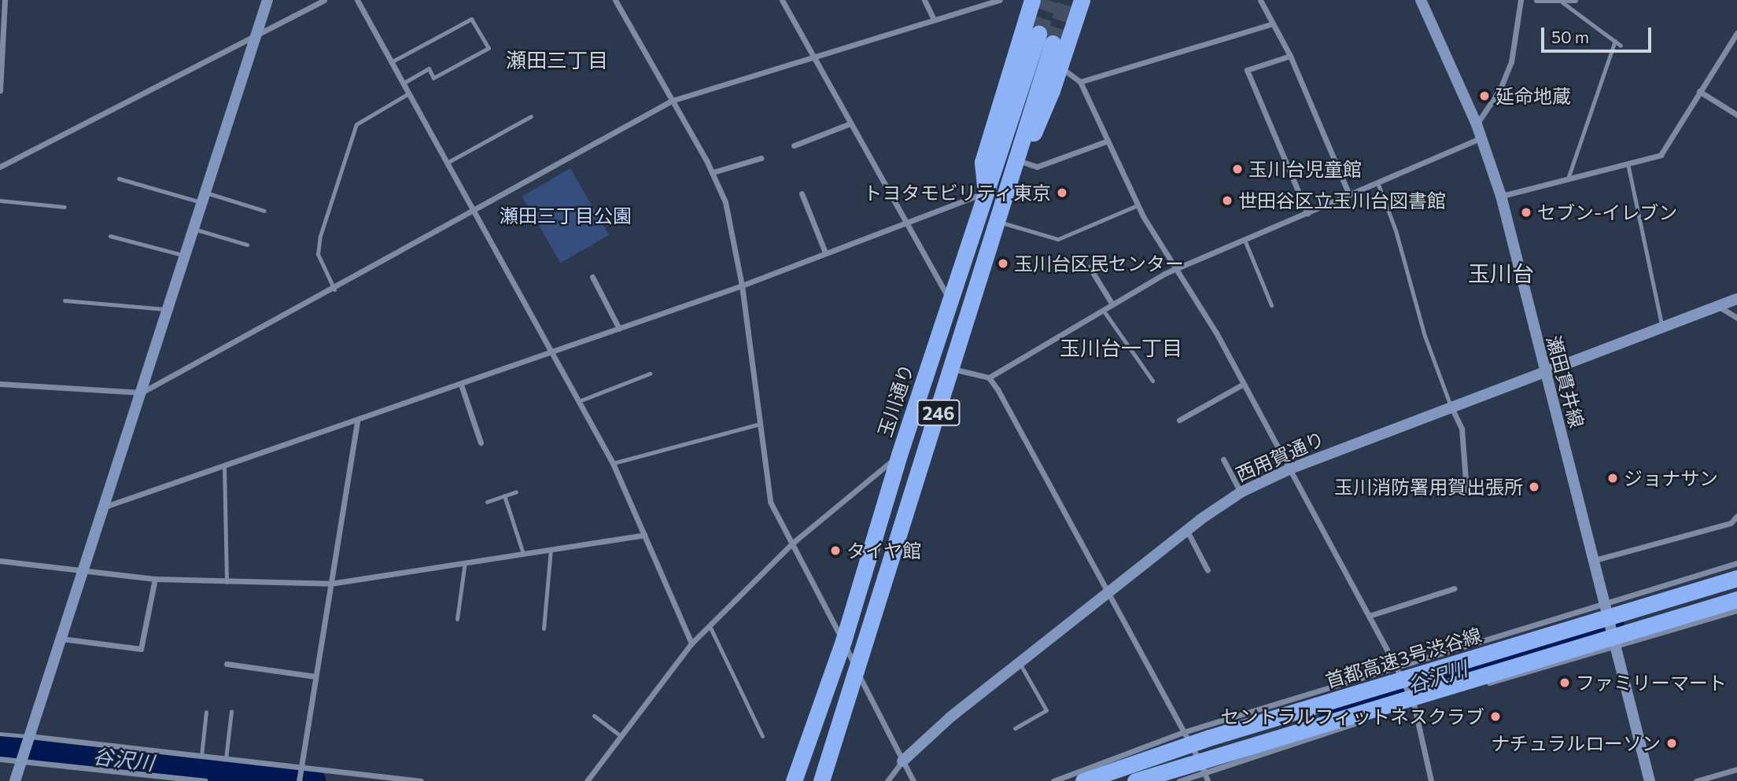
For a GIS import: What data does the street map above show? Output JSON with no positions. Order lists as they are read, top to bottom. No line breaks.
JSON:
{"streets":{"highway":["玉川通り","246","首都高速3号渋谷線"],"street":["瀬田貫井線","西用賀通り"]},"crossings":[["瀬田貫井線","西用賀通り"],["玉川通り","246"]],"districts":["瀬田三丁目","玉川台","玉川台一丁目"],"water":["谷沢川"],"parks":["瀬田三丁目公園"],"places":["延命地蔵","玉川台児童館","トヨタモビリティ東京","世田谷区立玉川台図書館","セブン-イレブン","玉川台区民センター","ジョナサン","玉川消防署用賀出張所","タイヤ館","ファミリーマート","セントラルフィットネスクラブ","ナチュラルローソン"],"scale_bar":"50 m"}
